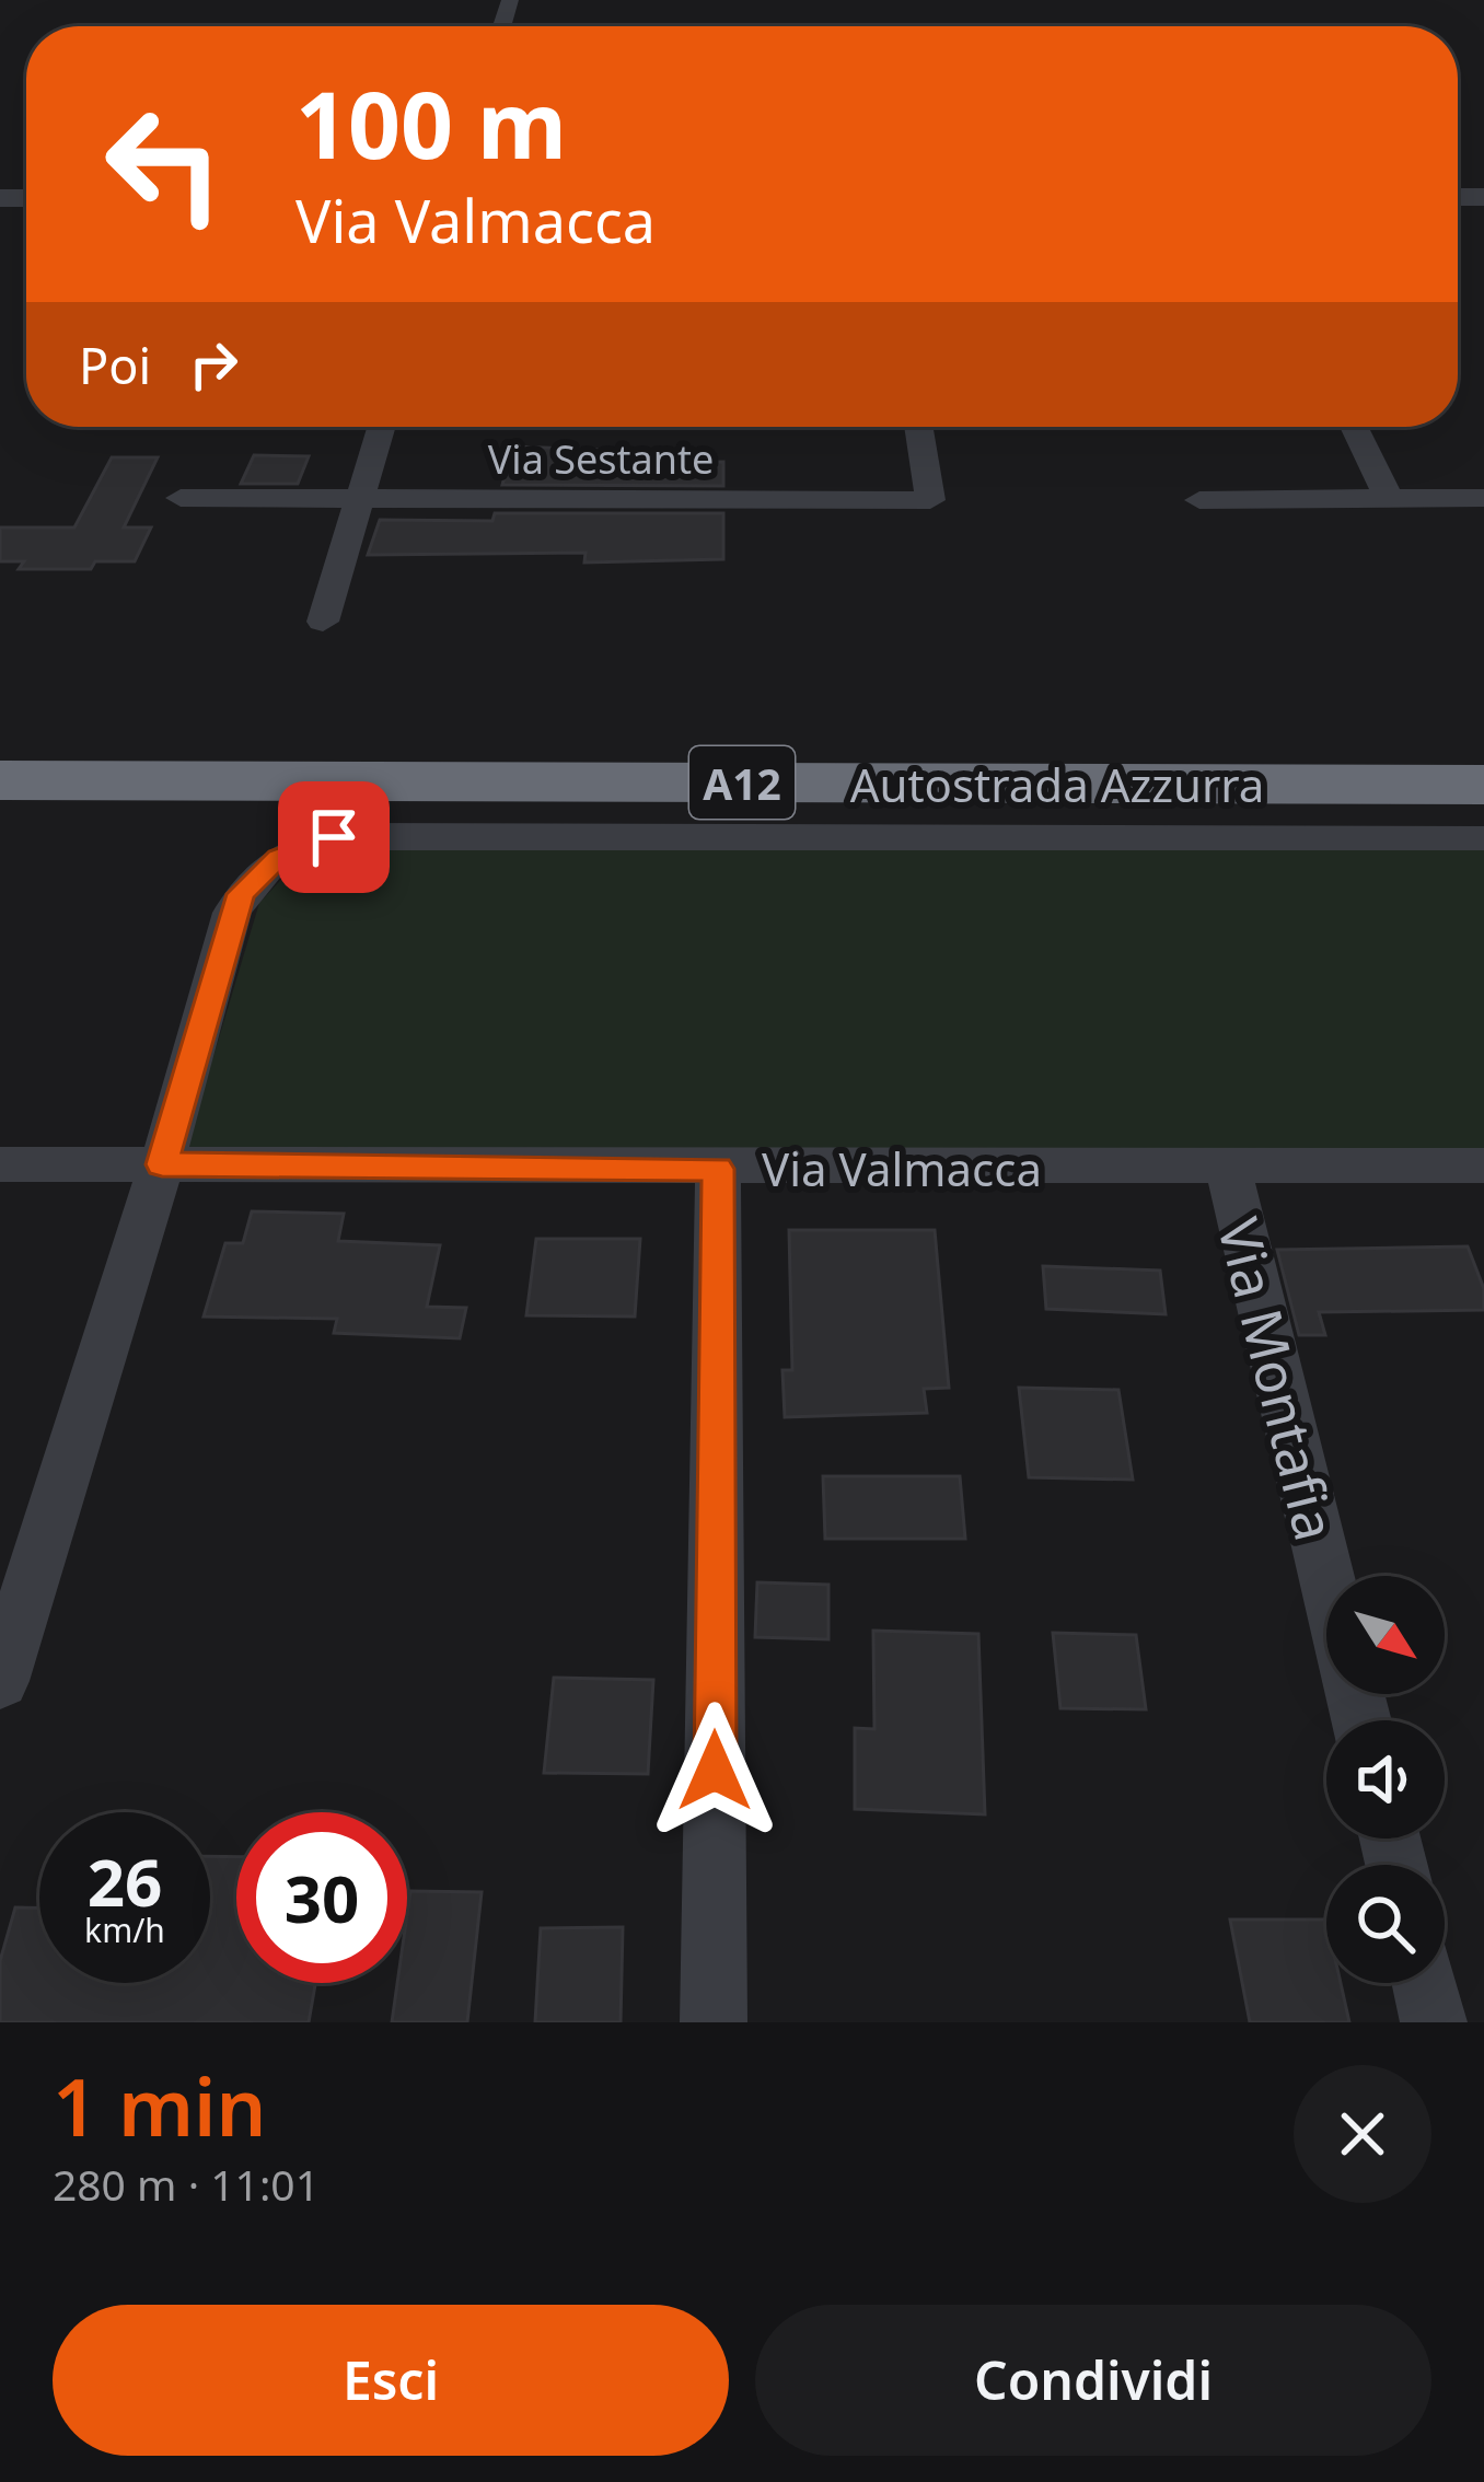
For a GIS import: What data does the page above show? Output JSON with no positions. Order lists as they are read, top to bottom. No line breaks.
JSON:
{"streets":{"highway":["A12","Autostrada Azzurra"],"street":["Via Sestante","Via Valmacca","Via Montafia"]},"crossings":[["Via Valmacca","Via Montafia"]],"north":"bottom right","page":{"turn":["100 m","Via Valmacca"],"then":"Poi","speed":"26 km/h","limit":"30","heading":["1 min","280 m · 11:01"],"buttons":["Esci","Condividi"]}}
